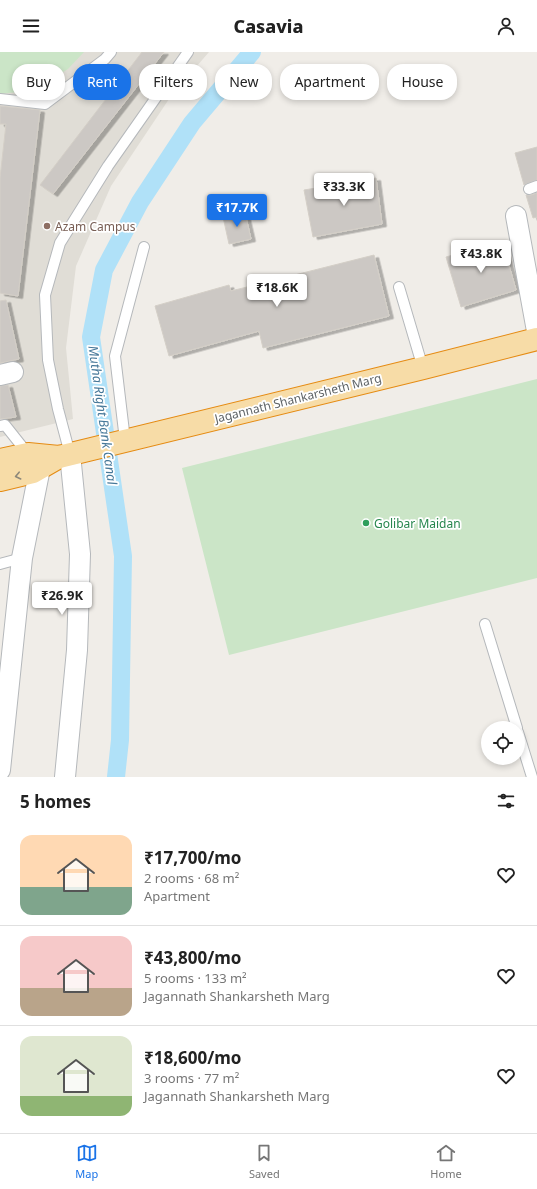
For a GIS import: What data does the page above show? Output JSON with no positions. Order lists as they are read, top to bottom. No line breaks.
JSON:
{"streets":{"highway":["Jagannath Shankarsheth Marg"]},"water":["Mutha Right Bank Canal"],"places":["Azam Campus","Golibar Maidan"],"page":{"header":"Casavia","chip":["Buy","Rent","Filters","New","Apartment","House"],"price":["₹33.3K","₹17.7K","₹43.8K","₹18.6K","₹26.9K"],"heading":"5 homes","list":[{"name":"₹17,700/mo","note":"2 rooms · 68 m² · Apartment"},{"name":"₹43,800/mo","note":"5 rooms · 133 m² · Jagannath Shankarsheth Marg"},{"name":"₹18,600/mo","note":"3 rooms · 77 m² · Jagannath Shankarsheth Marg"}],"tabs":["Map","Saved","Home"]}}
